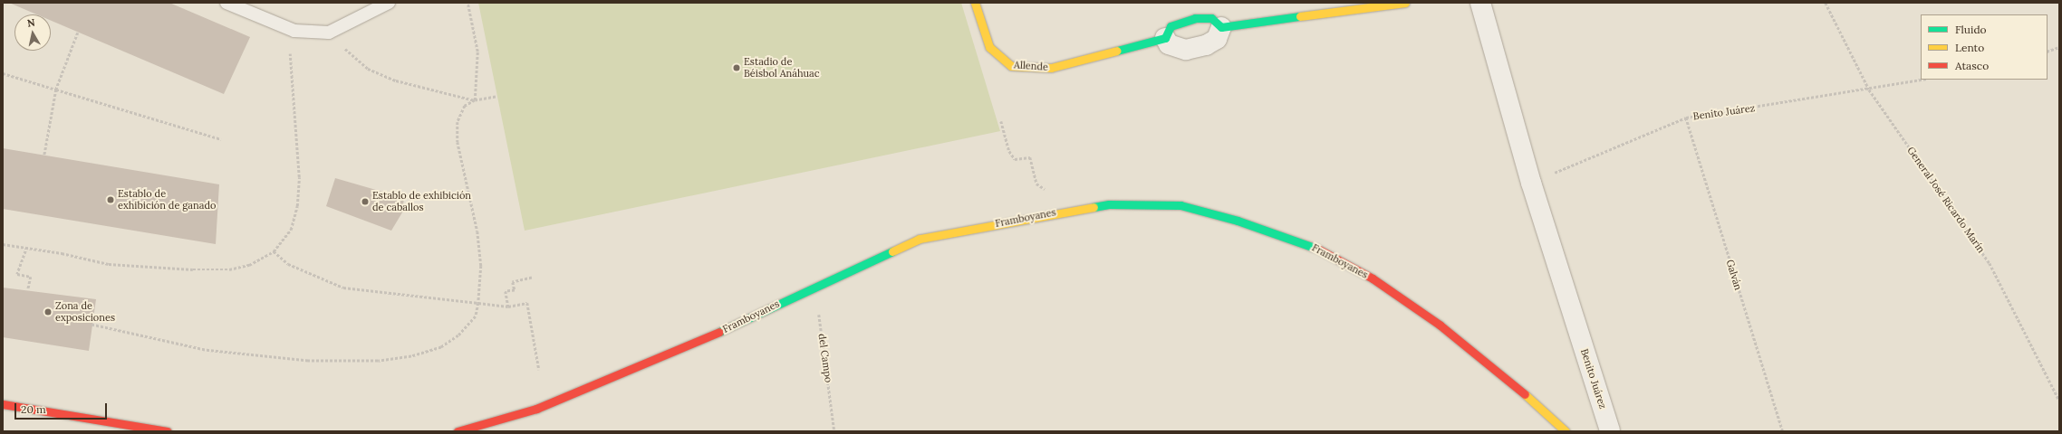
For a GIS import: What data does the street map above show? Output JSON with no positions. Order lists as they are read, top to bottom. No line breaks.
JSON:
{"streets":{"street":["Allende","Benito Juárez","Framboyanes"],"path":["General José Ricardo Marín","Galván","del Campo"]},"crossings":[["Benito Juárez","General José Ricardo Marín"],["Benito Juárez","Galván"],["Framboyanes","del Campo"]],"places":["Estadio de Béisbol Anáhuac","Establo de exhibición de ganado","Establo de exhibición de caballos","Zona de exposiciones"],"legend":["Fluido","Lento","Atasco"],"scale_bar":"20 m","north":"top"}
